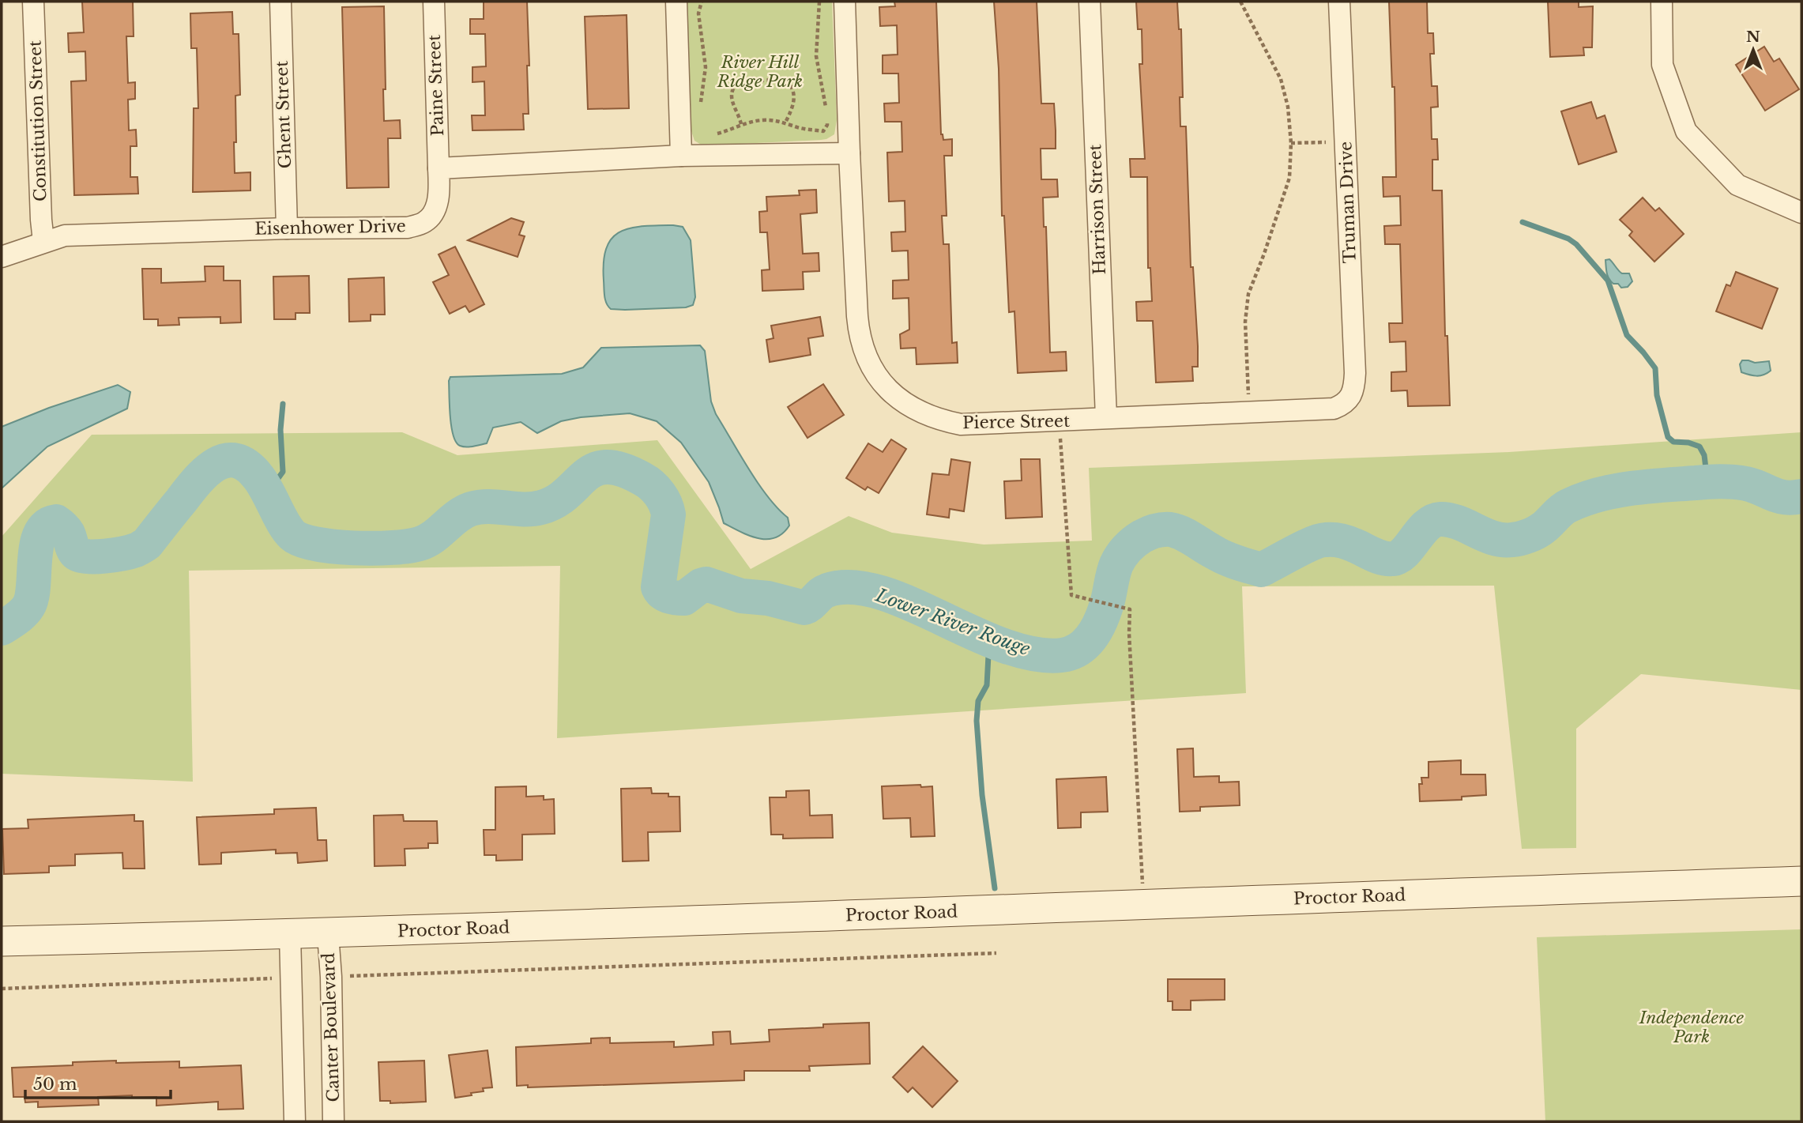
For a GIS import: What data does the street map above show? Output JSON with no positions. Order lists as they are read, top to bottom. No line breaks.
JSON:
{"streets":{"street":["Paine Street","Ghent Street","Constitution Street","Truman Drive","Harrison Street","Eisenhower Drive","Pierce Street","Proctor Road","Canter Boulevard"]},"crossings":[["Paine Street","Eisenhower Drive"],["Ghent Street","Eisenhower Drive"],["Constitution Street","Eisenhower Drive"],["Truman Drive","Pierce Street"],["Harrison Street","Pierce Street"],["Proctor Road","Canter Boulevard"]],"water":["Lower River Rouge"],"parks":["River Hill Ridge Park","Independence Park"],"scale_bar":"50 m","north":"top"}
